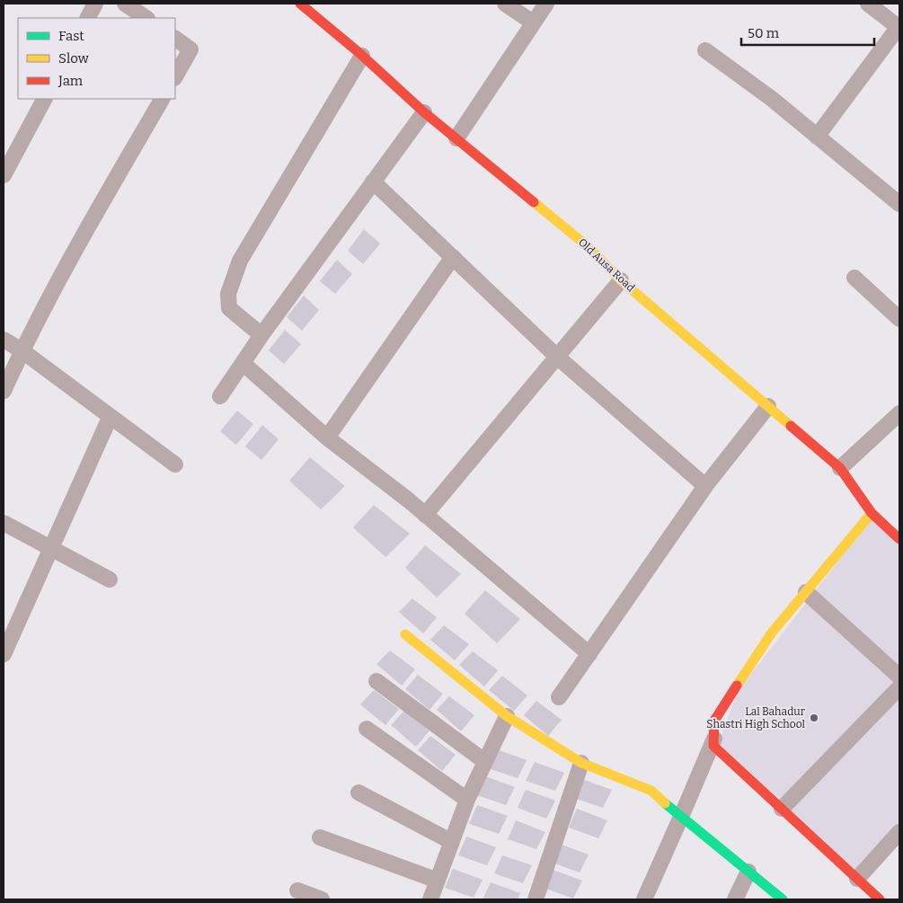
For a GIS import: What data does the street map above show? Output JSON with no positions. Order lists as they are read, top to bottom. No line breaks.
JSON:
{"streets":{"street":["Old Ausa Road"]},"places":["Lal Bahadur Shastri High School"],"legend":["Fast","Slow","Jam"],"scale_bar":"50 m"}
